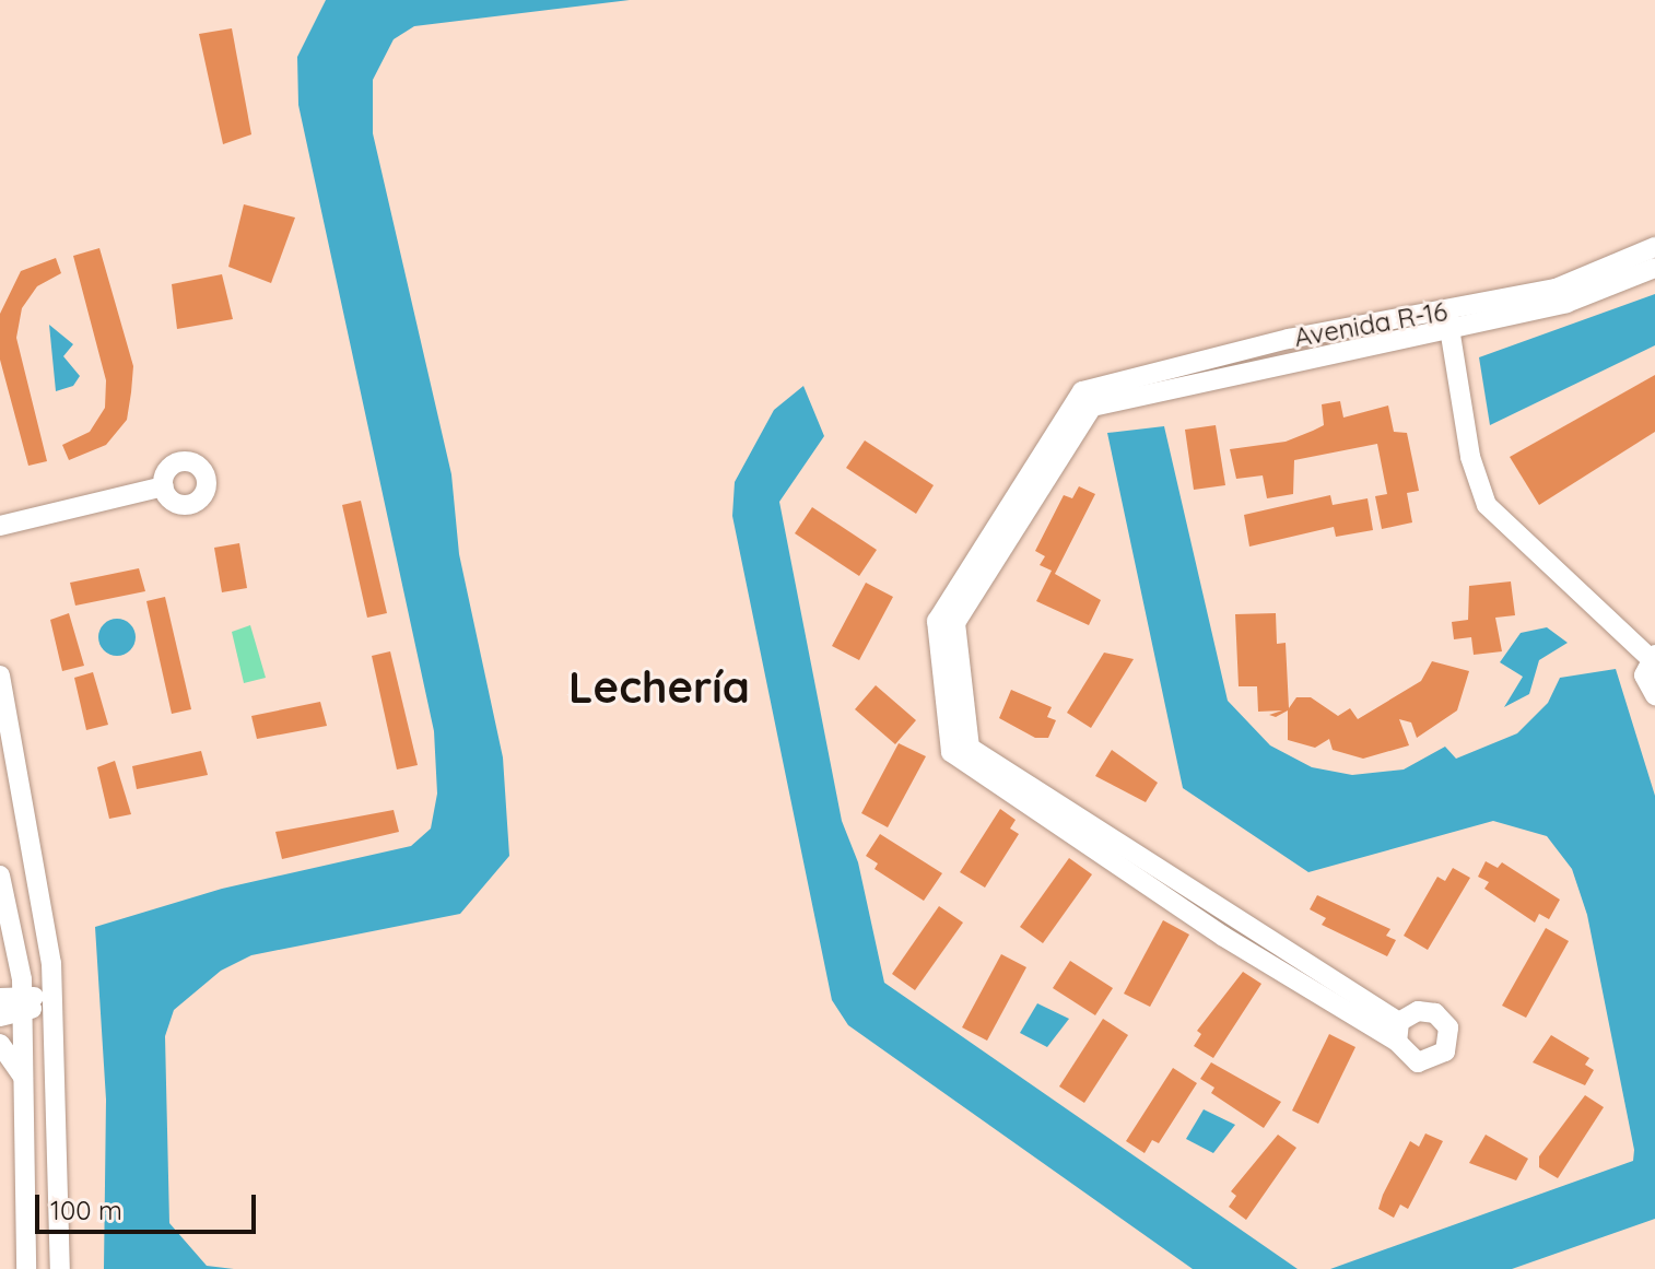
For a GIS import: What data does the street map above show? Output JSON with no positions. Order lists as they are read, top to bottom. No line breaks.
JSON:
{"streets":{"street":["Avenida R-16"]},"districts":["Lechería"],"scale_bar":"100 m"}
